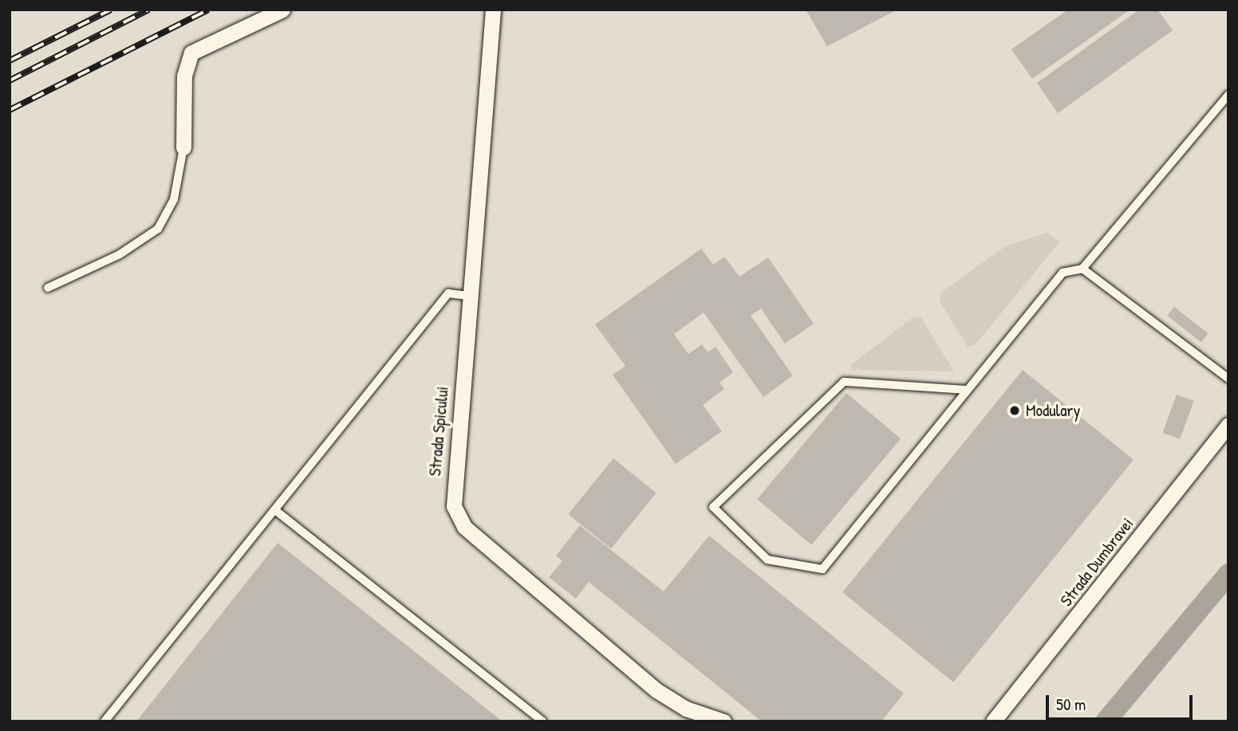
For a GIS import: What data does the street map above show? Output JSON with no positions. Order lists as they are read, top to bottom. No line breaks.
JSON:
{"streets":{"street":["Strada Spicului","Strada Dumbravei"]},"places":["Modulary"],"scale_bar":"50 m"}
